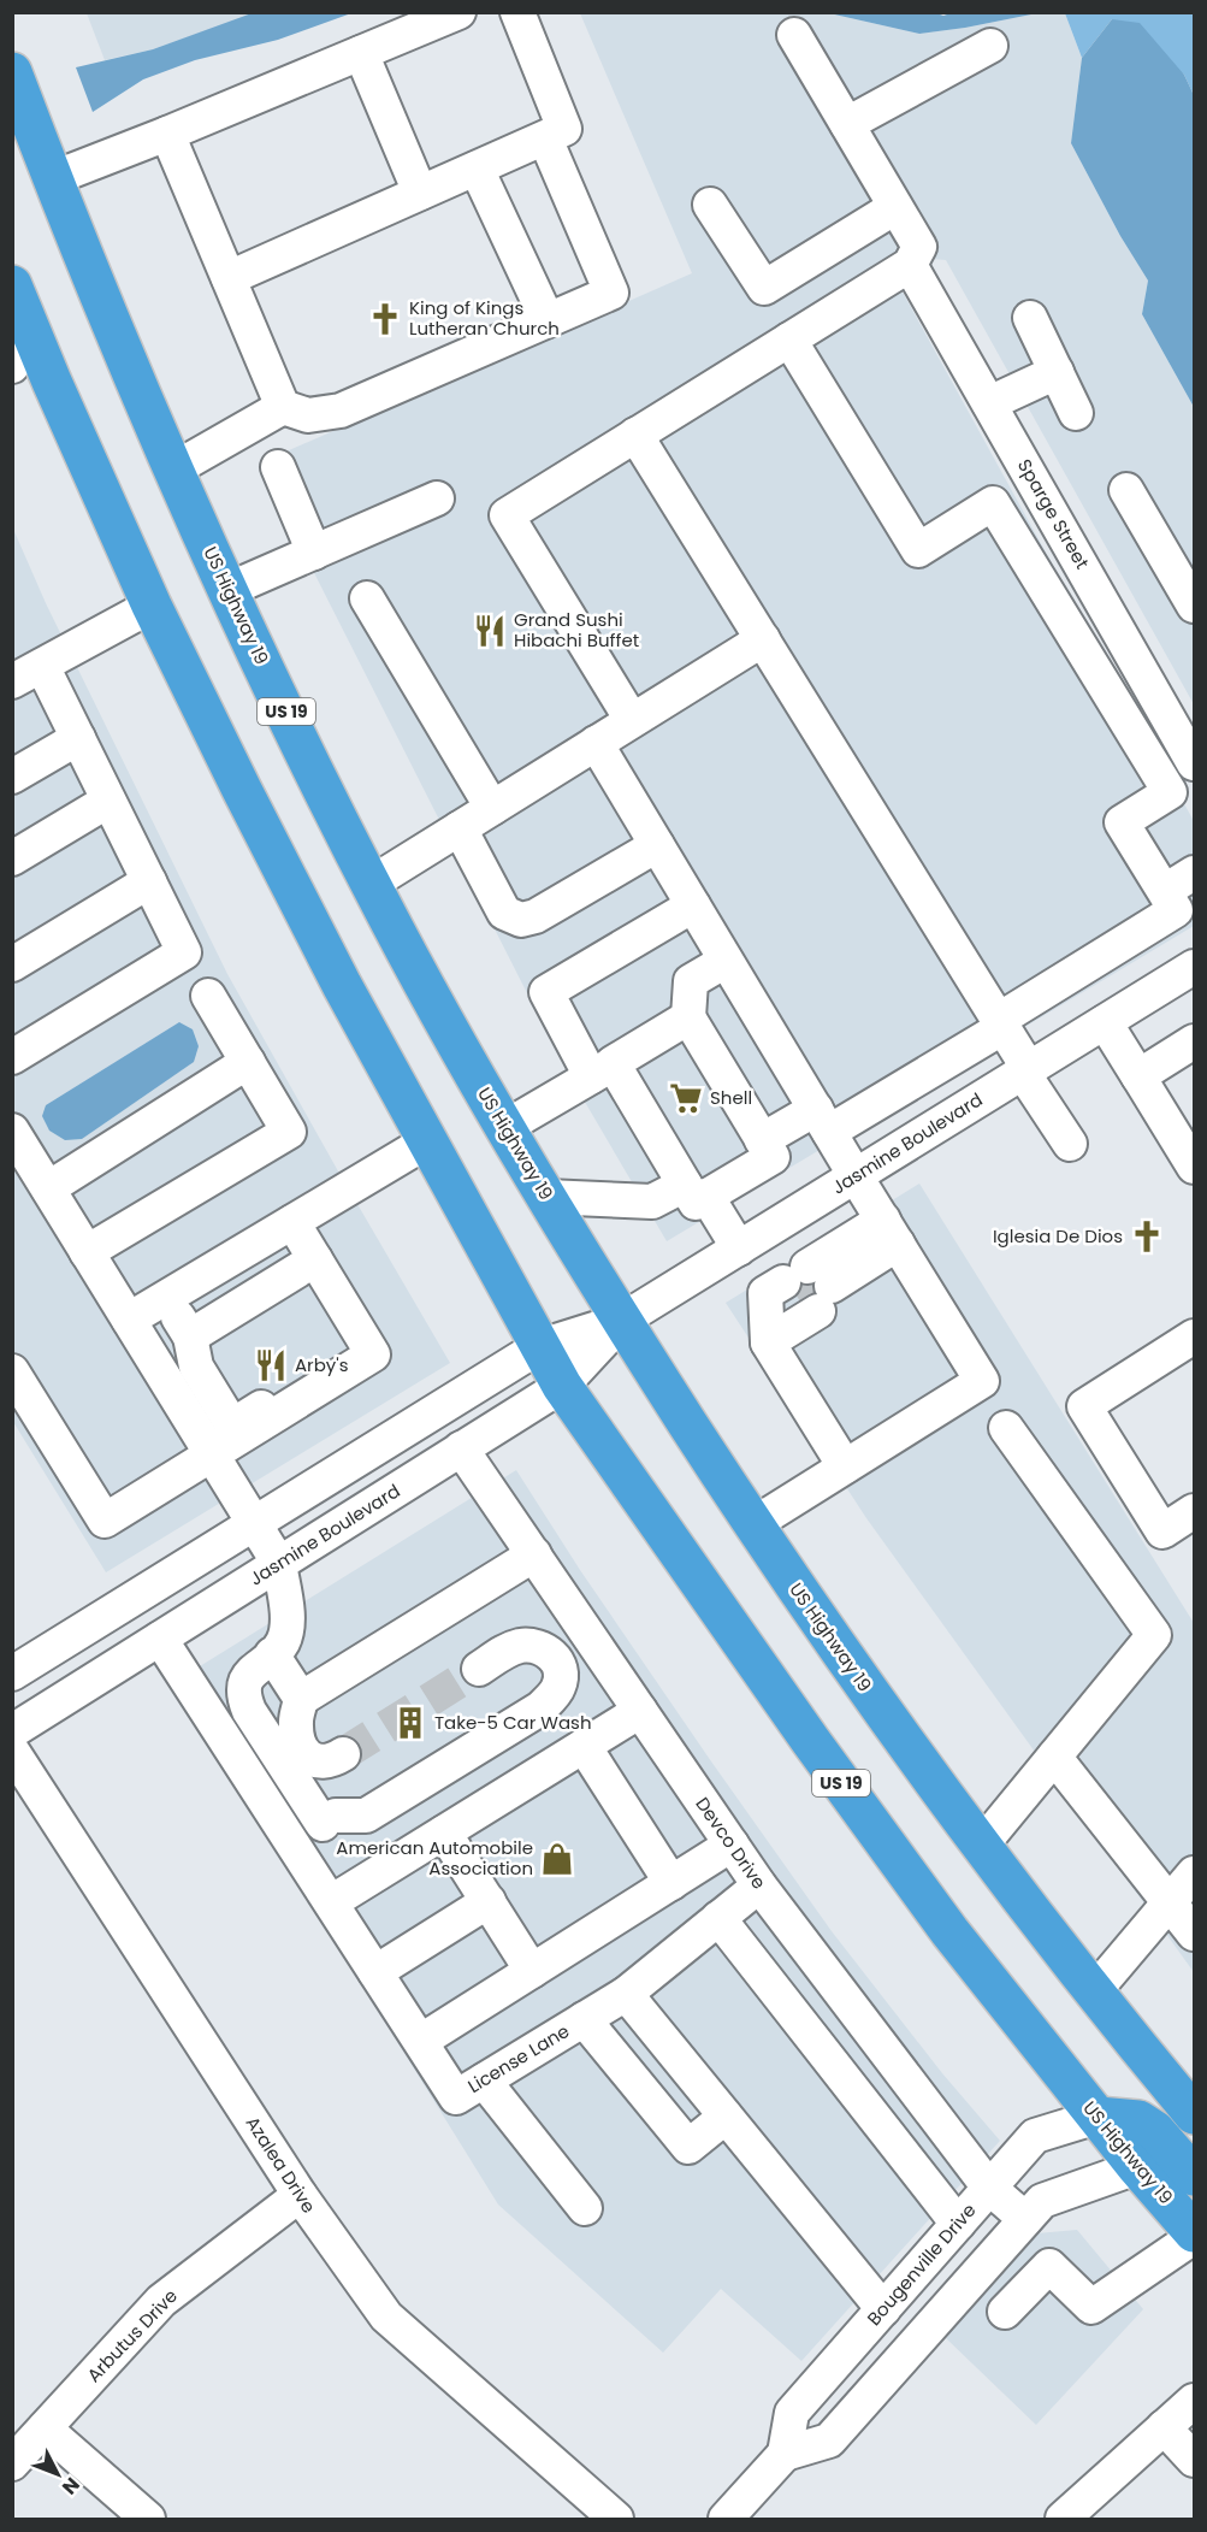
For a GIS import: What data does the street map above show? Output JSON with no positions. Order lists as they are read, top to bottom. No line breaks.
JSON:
{"streets":{"highway":["US Highway 19","US 19"],"street":["Sparge Street","Jasmine Boulevard","Devco Drive","License Lane","Azalea Drive","Bougenville Drive","Arbutus Drive"]},"crossings":[["US Highway 19","Jasmine Boulevard"],["US Highway 19","Bougenville Drive"],["Jasmine Boulevard","Devco Drive"],["Jasmine Boulevard","License Lane"],["Devco Drive","License Lane"],["Devco Drive","Bougenville Drive"],["Azalea Drive","Arbutus Drive"]],"places":{"church":["King of Kings Lutheran Church","Iglesia De Dios"],"restaurant":["Grand Sushi Hibachi Buffet","Arby's"],"supermarket":["Shell"],"building":["Take-5 Car Wash"],"shop":["American Automobile Association"]},"north":"bottom right"}
